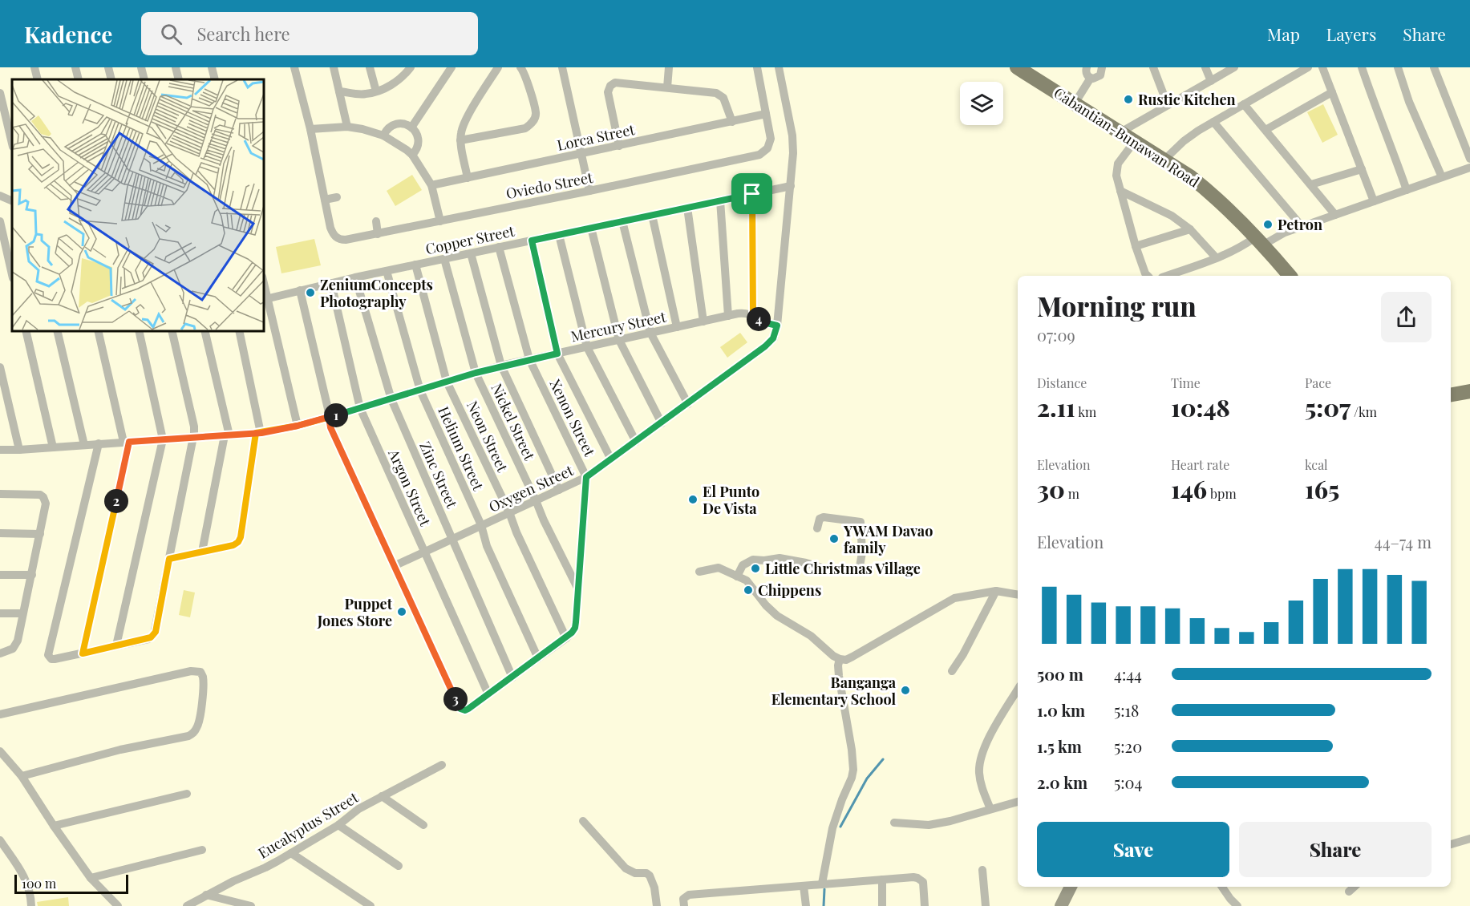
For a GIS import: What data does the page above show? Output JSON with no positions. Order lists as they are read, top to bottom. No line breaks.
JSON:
{"streets":{"main road":["Cabantian-Bunawan Road"],"street":["Lorca Street","Oviedo Street","Copper Street","Mercury Street","Xenon Street","Nickel Street","Neon Street","Helium Street","Zinc Street","Argon Street","Oxygen Street","Eucalyptus Street"]},"crossings":[["Lorca Street","Oviedo Street"],["Copper Street","Xenon Street"],["Copper Street","Nickel Street"],["Copper Street","Neon Street"],["Copper Street","Helium Street"],["Copper Street","Zinc Street"],["Copper Street","Argon Street"],["Mercury Street","Xenon Street"],["Mercury Street","Nickel Street"],["Mercury Street","Neon Street"],["Mercury Street","Helium Street"],["Mercury Street","Zinc Street"],["Mercury Street","Argon Street"],["Mercury Street","Oxygen Street"],["Xenon Street","Nickel Street"],["Xenon Street","Neon Street"],["Xenon Street","Oxygen Street"],["Nickel Street","Oxygen Street"],["Neon Street","Oxygen Street"],["Helium Street","Oxygen Street"],["Zinc Street","Oxygen Street"],["Argon Street","Oxygen Street"]],"places":["Rustic Kitchen","Petron","ZeniumConcepts Photography","El Punto De Vista","YWAM Davao family","Little Christmas Village","Chippens","Puppet Jones Store","Banganga Elementary School"],"scale_bar":"100 m","page":{"header":"Kadence","search":"Search here","nav":["Map","Layers","Share"],"heading":["Morning run","07:09"],"pins":["4","1","2","3"],"stats":[["Distance","2.11 km"],["Time","10:48"],["Pace","5:07 /km"],["Elevation","30 m"],["Heart rate","146 bpm"],["kcal","165"]],"chart":["Elevation","44–74 m"],"list":[{"name":"500 m","note":"4:44"},{"name":"1.0 km","note":"5:18"},{"name":"1.5 km","note":"5:20"},{"name":"2.0 km","note":"5:04"}],"buttons":["Save","Share"],"scale":"100 m"}}
